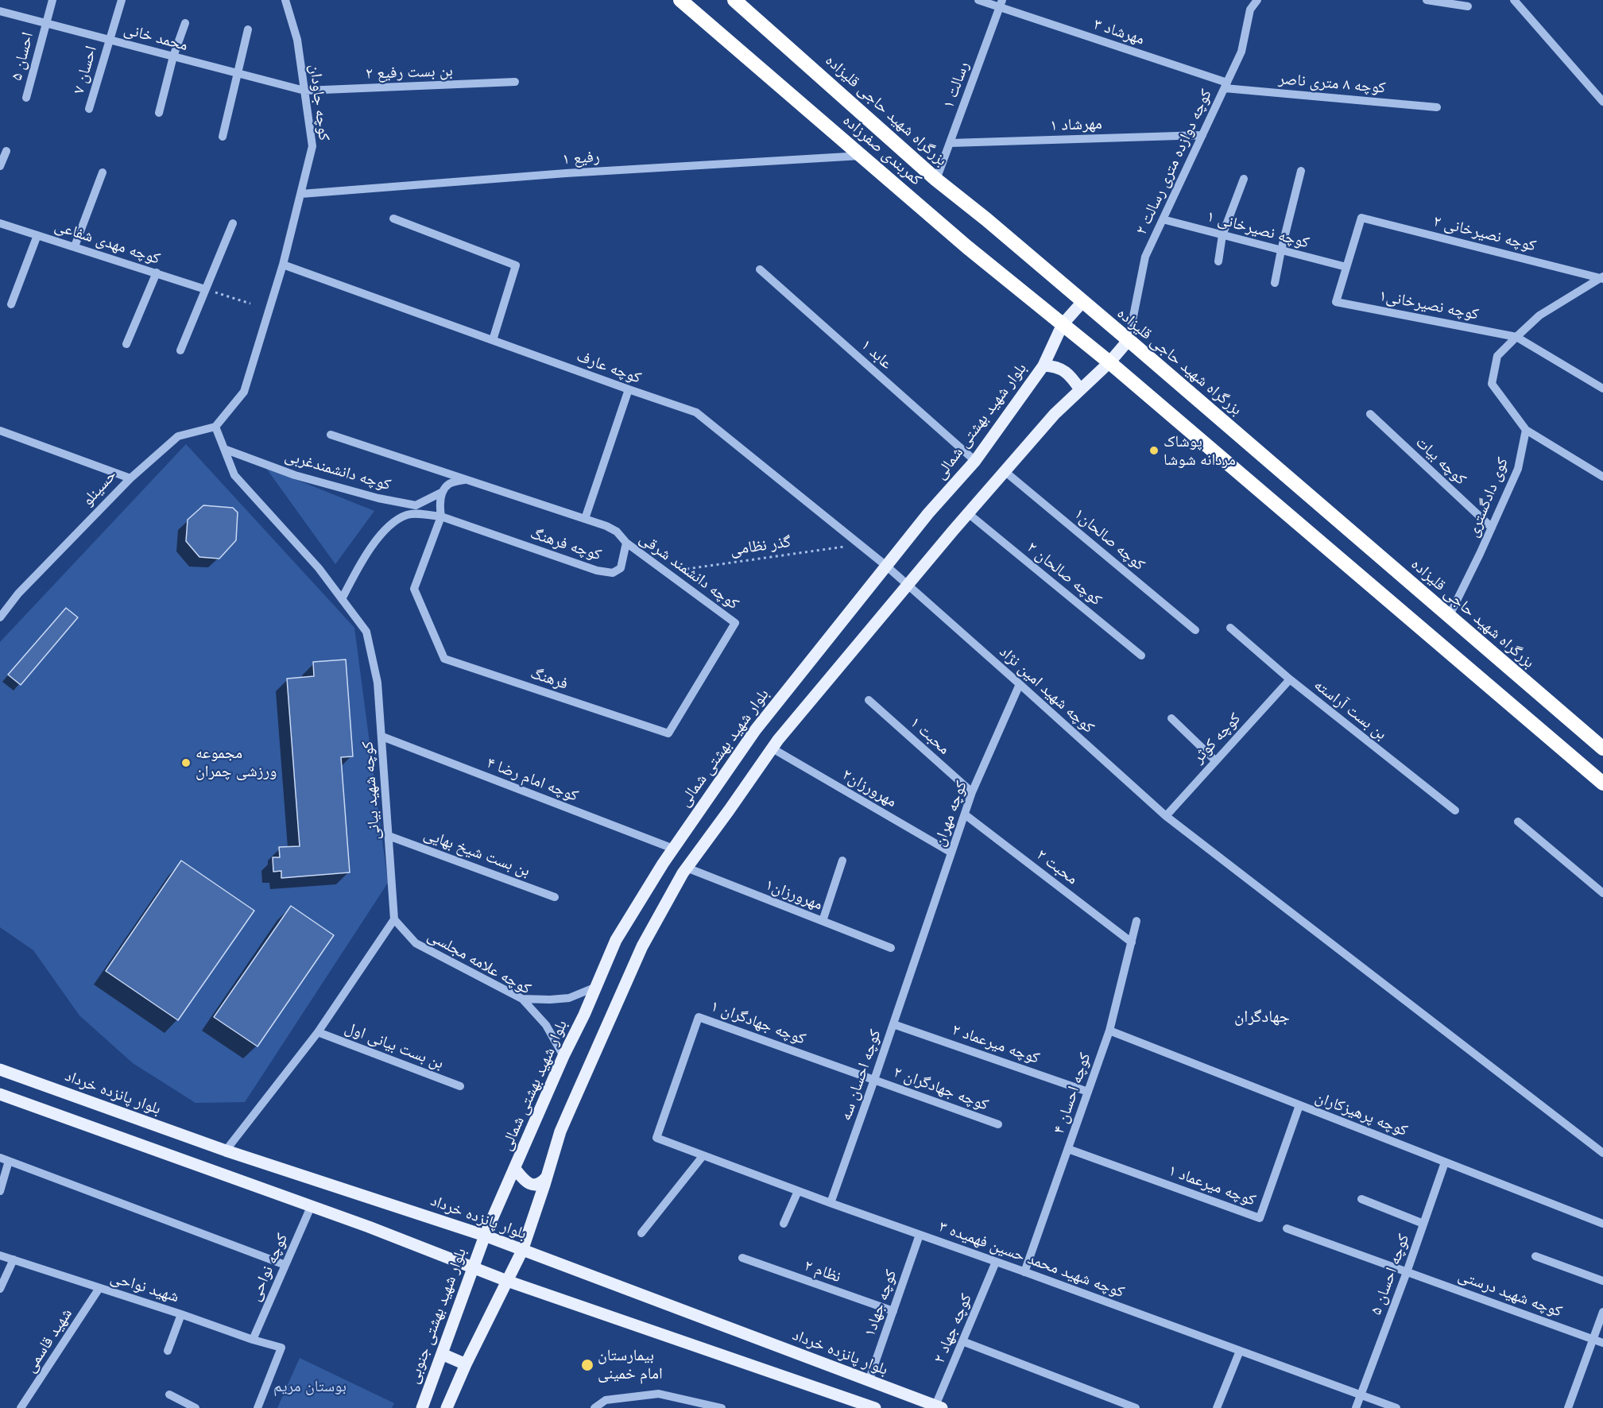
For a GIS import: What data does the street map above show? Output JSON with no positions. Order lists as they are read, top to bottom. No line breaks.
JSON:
{"streets":{"highway":["بزرگراه شهید حاجی قلیزاده","کمربندی صفرزاده"],"main road":["بلوار شهید بهشتی شمالی","بلوار پانزده خرداد","بلوار شهید بهشتی جنوبی"],"street":["مهرشاد ۳","محمد خانی","احسان ۵","احسان ۷","بن بست رفیع ۲","کوچه ۸ متری ناصر","رسالت ۱","کوچه جاودان","مهرشاد ۱","رفیع ۱","کوچه دوازده متری رسالت ۲","کوچه نصیرخانی ۱","کوچه نصیرخانی ۲","کوچه مهدی شفاعی","کوچه نصیرخانی۱","عابد ۱","کوچه عارف","کوچه بیات","کوچه دانشمندغربی","حسینلو","کوی دادگستری","کوچه صالحان۱","کوچه فرهنگ","کوچه دانشمند شرقی","کوچه صالحان ۲","فرهنگ","کوچه شهید امین نژاد","بن بست آراسته","محبت ۱","کوچه کوثر","کوچه امام رضا ۴","مهرورزان۲","کوچه شهید بیانی","کوچه مهران","بن بست شیخ بهایی","محبت ۲","مهرورزان۱","کوچه علامه مجلسی","کوچه جهادگران ۱","کوچه میرعماد ۲","بن بست بیانی اول","کوچه احسان سه","کوچه جهادگران ۲","کوچه احسان ۴","کوچه پرهیزکاران","کوچه میرعماد ۱","کوچه شهید محمد حسین فهمیده ۳","کوچه نواحی","نظام ۲","کوچه احسان ۵","شهید نواحی","کوچه شهید درستی","کوچه جهاد۱","کوچه جهاد ۲","شهید قاسمی"],"path":["گذر نظامی"]},"crossings":[["مهرشاد ۳","کوچه ۸ متری ناصر"],["مهرشاد ۳","رسالت ۱"],["مهرشاد ۳","کوچه دوازده متری رسالت ۲"],["محمد خانی","احسان ۵"],["محمد خانی","احسان ۷"],["محمد خانی","بن بست رفیع ۲"],["محمد خانی","کوچه جاودان"],["بن بست رفیع ۲","کوچه جاودان"],["کوچه ۸ متری ناصر","کوچه دوازده متری رسالت ۲"],["رسالت ۱","بزرگراه شهید حاجی قلیزاده"],["رسالت ۱","مهرشاد ۱"],["کوچه جاودان","رفیع ۱"],["کوچه جاودان","کوچه عارف"],["کوچه جاودان","کوچه شهید بیانی"],["بزرگراه شهید حاجی قلیزاده","کوچه دوازده متری رسالت ۲"],["بزرگراه شهید حاجی قلیزاده","بلوار شهید بهشتی شمالی"],["بزرگراه شهید حاجی قلیزاده","کوی دادگستری"],["مهرشاد ۱","کوچه دوازده متری رسالت ۲"],["کمربندی صفرزاده","رفیع ۱"],["کمربندی صفرزاده","بلوار شهید بهشتی شمالی"],["کوچه دوازده متری رسالت ۲","کوچه نصیرخانی ۱"],["کوچه نصیرخانی ۱","کوچه نصیرخانی ۲"],["کوچه نصیرخانی ۱","کوچه نصیرخانی۱"],["کوچه نصیرخانی ۲","کوچه نصیرخانی۱"],["عابد ۱","بلوار شهید بهشتی شمالی"],["کوچه عارف","بلوار شهید بهشتی شمالی"],["کوچه عارف","گذر نظامی"],["کوچه عارف","کوچه شهید امین نژاد"],["بلوار شهید بهشتی شمالی","کوچه شهید امین نژاد"],["بلوار شهید بهشتی شمالی","کوچه امام رضا ۴"],["بلوار شهید بهشتی شمالی","کوچه علامه مجلسی"],["بلوار شهید بهشتی شمالی","بلوار پانزده خرداد"],["بلوار شهید بهشتی شمالی","بلوار شهید بهشتی جنوبی"],["کوچه بیات","کوی دادگستری"],["کوچه دانشمندغربی","کوچه شهید بیانی"],["کوچه فرهنگ","کوچه دانشمند شرقی"],["کوچه فرهنگ","فرهنگ"],["گذر نظامی","کوچه دانشمند شرقی"],["کوچه دانشمند شرقی","فرهنگ"],["کوچه شهید امین نژاد","کوچه کوثر"],["کوچه شهید امین نژاد","کوچه مهران"],["بن بست آراسته","کوچه کوثر"],["محبت ۱","کوچه مهران"],["کوچه امام رضا ۴","کوچه شهید بیانی"],["مهرورزان۲","کوچه مهران"],["کوچه شهید بیانی","بن بست شیخ بهایی"],["کوچه شهید بیانی","کوچه علامه مجلسی"],["کوچه مهران","محبت ۲"],["کوچه مهران","کوچه احسان سه"],["محبت ۲","کوچه احسان ۴"],["کوچه جهادگران ۱","کوچه احسان سه"],["کوچه جهادگران ۱","کوچه جهادگران ۲"],["کوچه جهادگران ۱","کوچه شهید محمد حسین فهمیده ۳"],["کوچه میرعماد ۲","کوچه احسان سه"],["کوچه میرعماد ۲","کوچه احسان ۴"],["کوچه احسان سه","کوچه جهادگران ۲"],["کوچه احسان سه","کوچه شهید محمد حسین فهمیده ۳"],["بلوار پانزده خرداد","کوچه جهاد۱"],["بلوار پانزده خرداد","بلوار شهید بهشتی جنوبی"],["بلوار پانزده خرداد","کوچه جهاد ۲"],["کوچه احسان ۴","کوچه پرهیزکاران"],["کوچه احسان ۴","کوچه میرعماد ۱"],["کوچه احسان ۴","کوچه شهید محمد حسین فهمیده ۳"],["کوچه پرهیزکاران","کوچه میرعماد ۱"],["کوچه پرهیزکاران","کوچه احسان ۵"],["کوچه شهید محمد حسین فهمیده ۳","کوچه احسان ۵"],["کوچه شهید محمد حسین فهمیده ۳","کوچه جهاد۱"],["کوچه شهید محمد حسین فهمیده ۳","کوچه جهاد ۲"],["کوچه نواحی","شهید نواحی"],["نظام ۲","کوچه جهاد۱"],["کوچه احسان ۵","کوچه شهید درستی"],["شهید نواحی","شهید قاسمی"]],"districts":["جهادگران"],"parks":["بوستان مریم"],"places":["پوشاک مردانه شوشا","مجموعه ورزشی چمران","بیمارستان امام خمینی"]}
